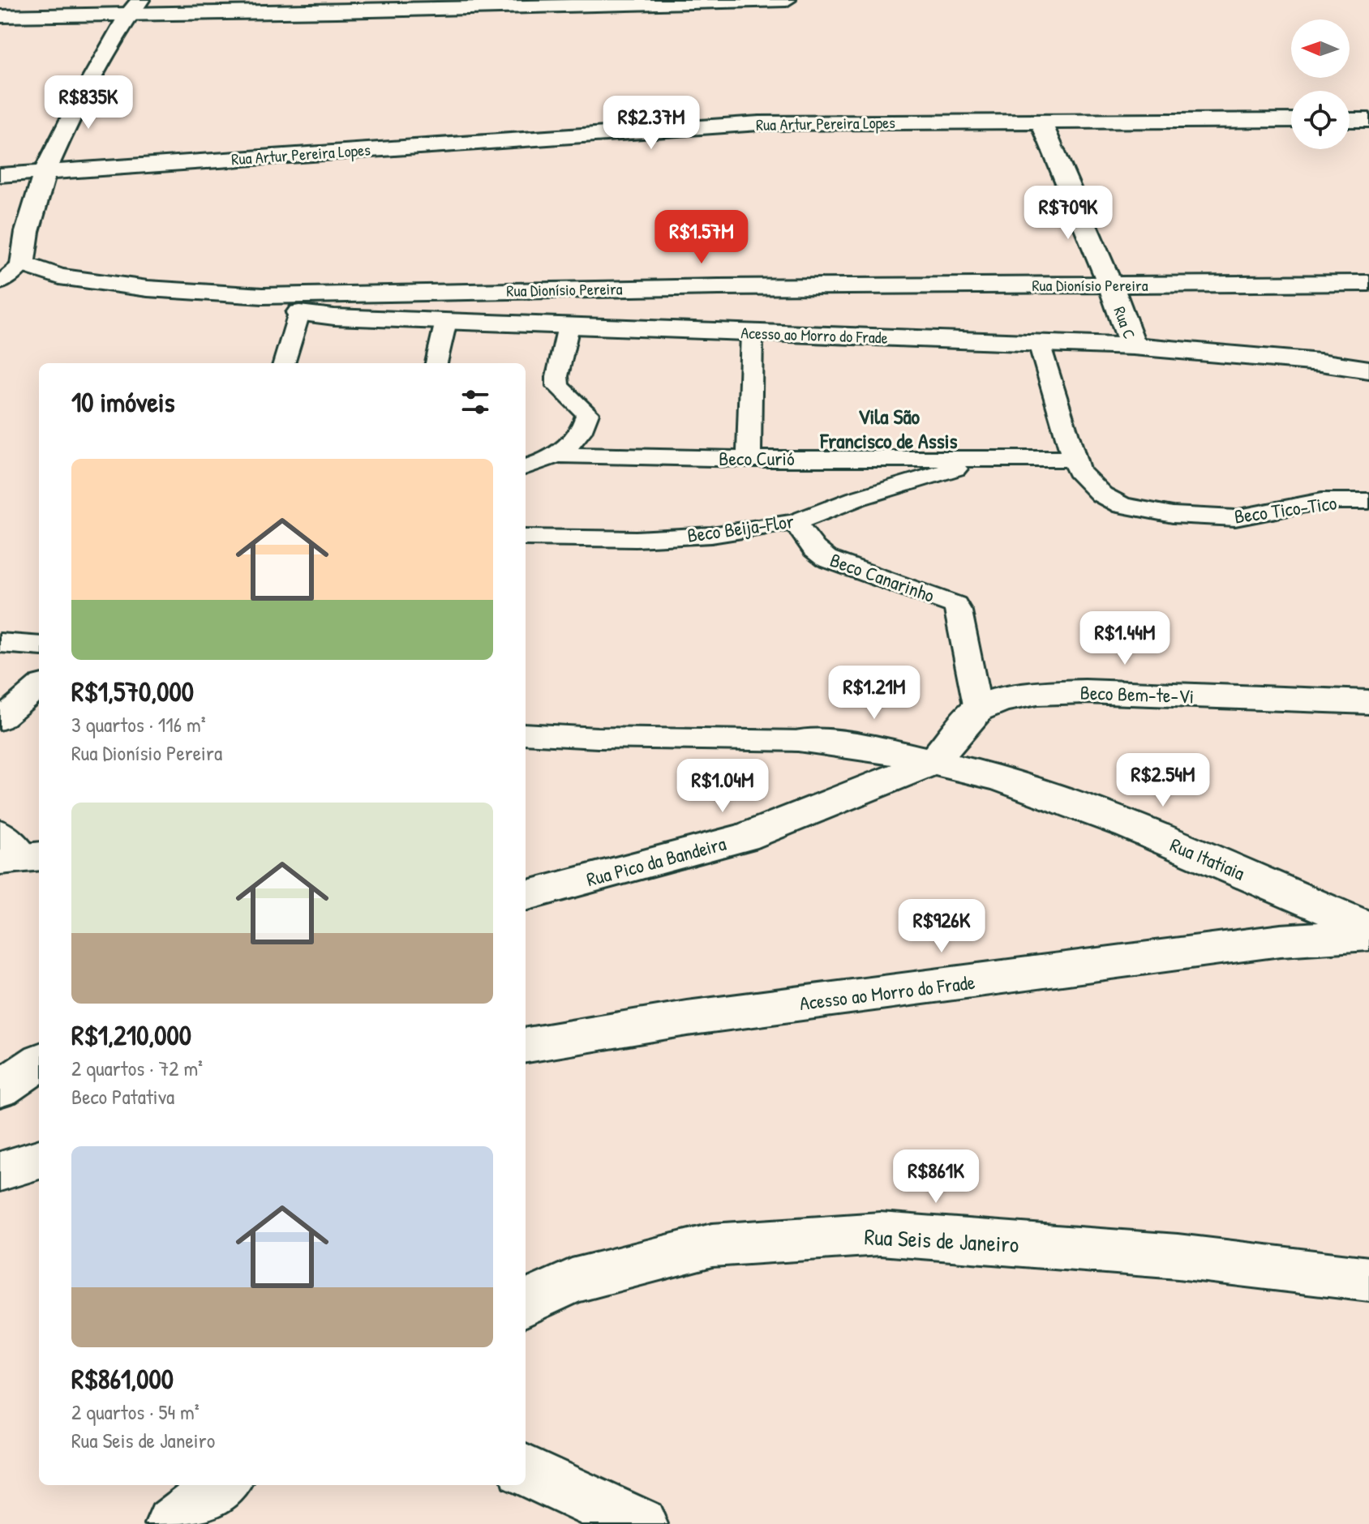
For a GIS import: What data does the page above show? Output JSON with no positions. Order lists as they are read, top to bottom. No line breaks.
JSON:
{"streets":{"street":["Rua Artur Pereira Lopes","Rua Dionísio Pereira","Rua C","Acesso ao Morro do Frade","Beco Bem-te-Vi","Rua Itatiaia","Rua Pico da Bandeira","Rua Seis de Janeiro"],"lane":["Beco Curió","Beco Tico-Tico","Beco Beija-Flor","Beco Canarinho"]},"crossings":[["Rua Artur Pereira Lopes","Rua C"],["Rua Dionísio Pereira","Rua C"],["Rua Dionísio Pereira","Acesso ao Morro do Frade"],["Rua C","Acesso ao Morro do Frade"],["Acesso ao Morro do Frade","Beco Tico-Tico"],["Beco Curió","Beco Tico-Tico"],["Beco Curió","Beco Beija-Flor"],["Beco Beija-Flor","Beco Canarinho"],["Beco Canarinho","Beco Bem-te-Vi"],["Rua Itatiaia","Rua Pico da Bandeira"]],"districts":["Vila São Francisco de Assis"],"north":"left","page":{"price":["R$835K","R$2.37M","R$709K","R$1.57M","R$1.44M","R$1.21M","R$2.54M","R$1.04M","R$926K","R$861K"],"heading":"10 imóveis","list":[{"name":"R$1,570,000","note":"3 quartos · 116 m² · Rua Dionísio Pereira"},{"name":"R$1,210,000","note":"2 quartos · 72 m² · Beco Patativa"},{"name":"R$861,000","note":"2 quartos · 54 m² · Rua Seis de Janeiro"}]}}
